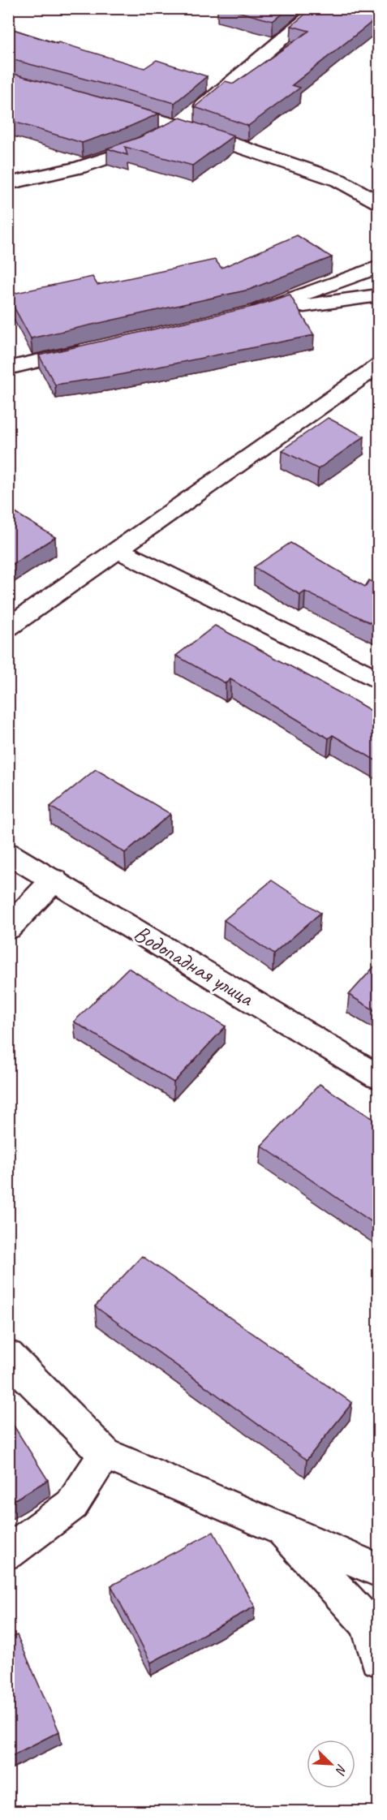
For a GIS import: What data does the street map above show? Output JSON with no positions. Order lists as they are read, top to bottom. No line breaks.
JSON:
{"streets":{"street":["Водопадная улица"]},"north":"bottom right"}
